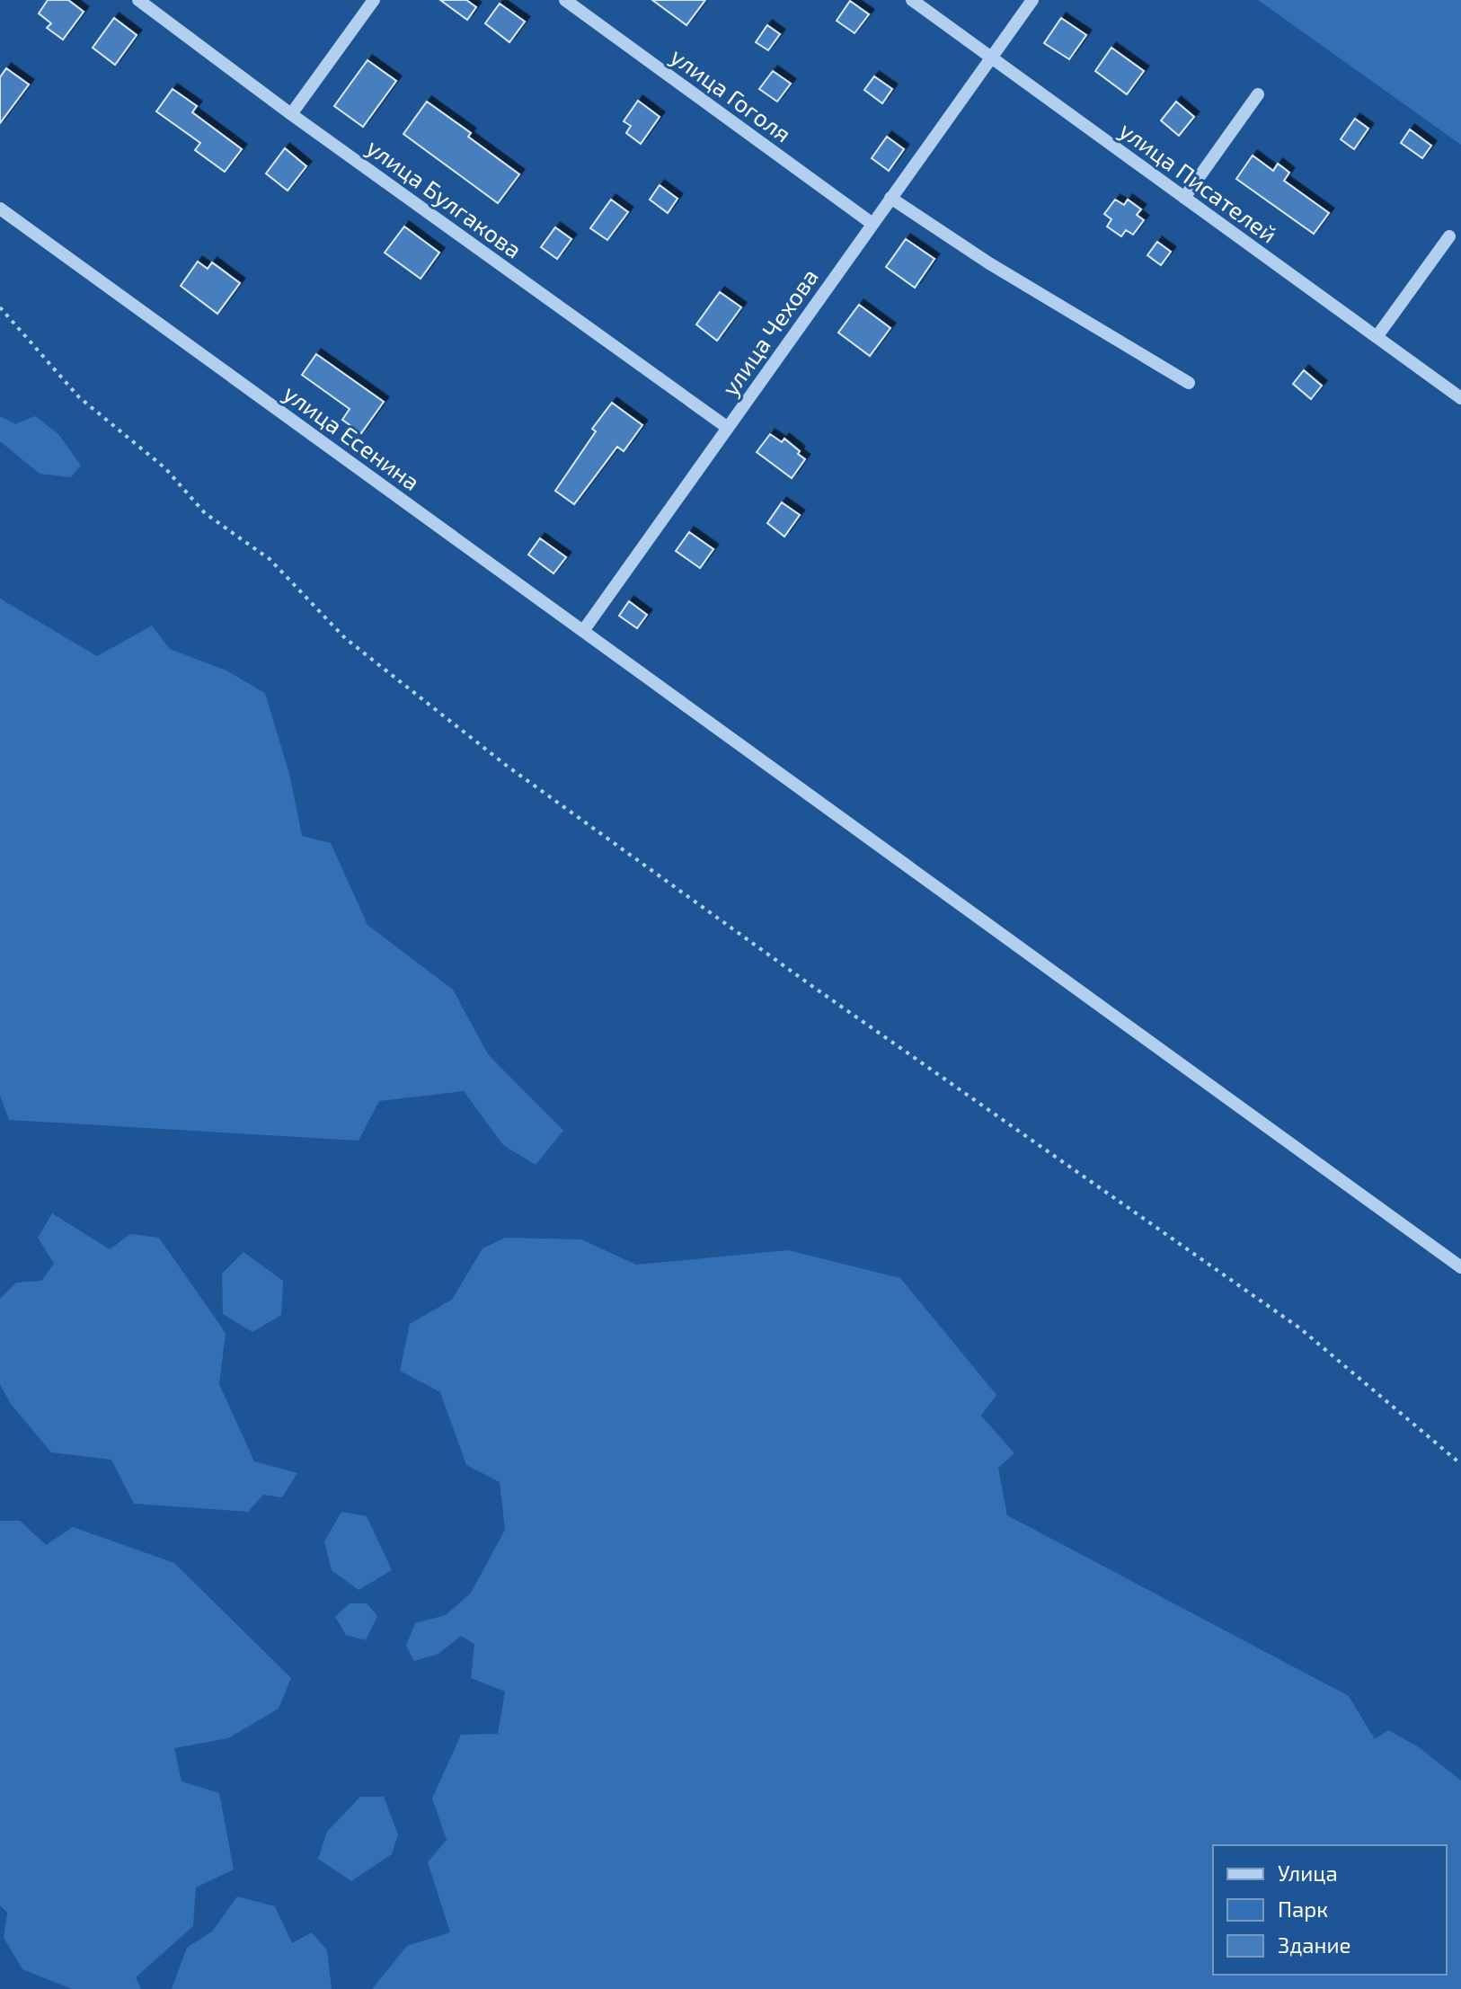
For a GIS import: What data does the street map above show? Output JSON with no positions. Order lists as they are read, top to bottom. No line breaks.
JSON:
{"streets":{"street":["улица Гоголя","улица Писателей","улица Булгакова","улица Чехова","улица Есенина"]},"crossings":[["улица Гоголя","улица Чехова"],["улица Писателей","улица Чехова"],["улица Булгакова","улица Чехова"],["улица Чехова","улица Есенина"]],"legend":["Улица","Парк","Здание"]}
